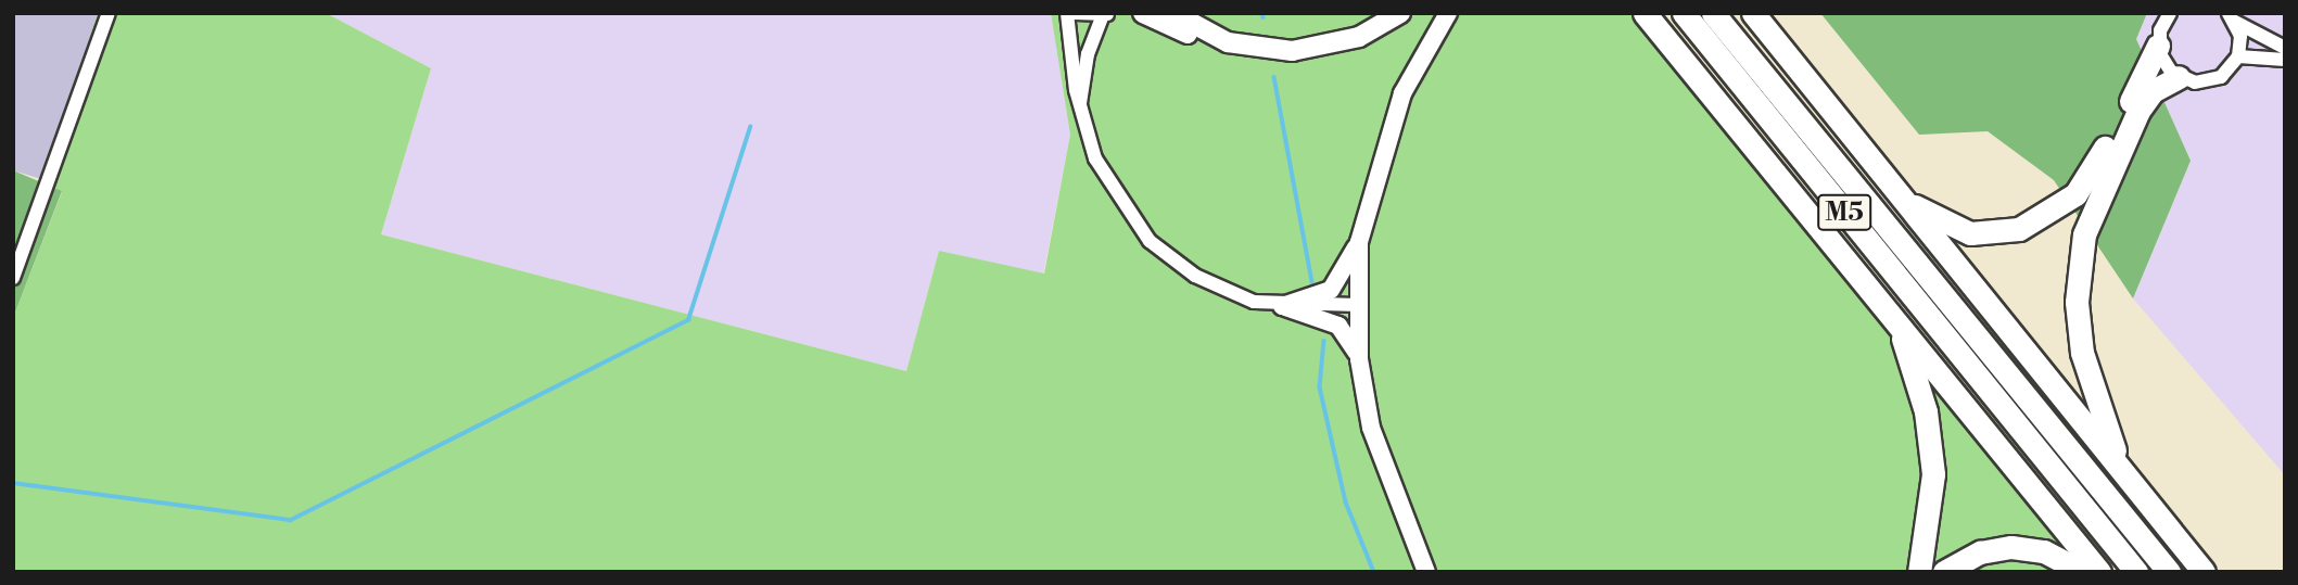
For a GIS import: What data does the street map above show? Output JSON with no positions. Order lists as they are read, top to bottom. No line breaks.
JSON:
{"streets":{"highway":["M5"]}}
